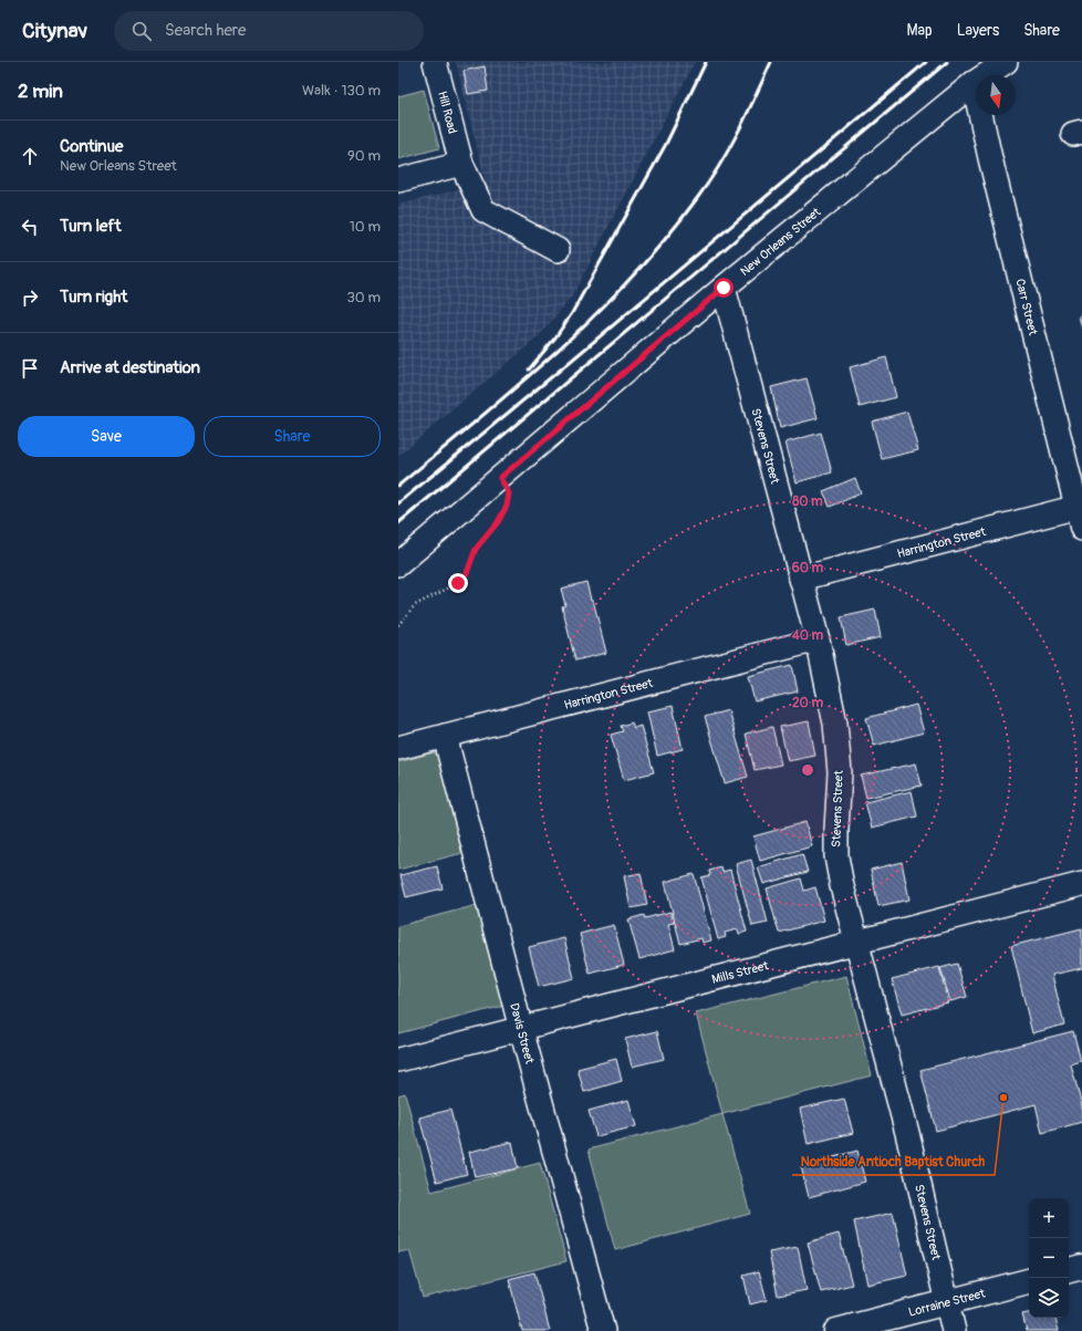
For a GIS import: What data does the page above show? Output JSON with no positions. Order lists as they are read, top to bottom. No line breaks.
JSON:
{"streets":{"main road":["Lorraine Street"],"street":["Hill Road","New Orleans Street","Carr Street","Stevens Street","Harrington Street","Mills Street","Davis Street"]},"crossings":[["New Orleans Street","Carr Street"],["New Orleans Street","Stevens Street"],["Carr Street","Harrington Street"],["Stevens Street","Harrington Street"],["Stevens Street","Mills Street"],["Stevens Street","Lorraine Street"],["Harrington Street","Davis Street"],["Mills Street","Davis Street"]],"places":["Northside Antioch Baptist Church"],"north":"bottom","page":{"header":"Citynav","search":"Search here","nav":["Map","Layers","Share"],"heading":["2 min","Walk · 130 m"],"list":[["Continue","New Orleans Street","90 m"],["Turn left","10 m"],["Turn right","30 m"],"Arrive at destination"],"buttons":["Save","Share"],"map_buttons":["+","−"]},"rings":["80 m","60 m","40 m","20 m"]}
